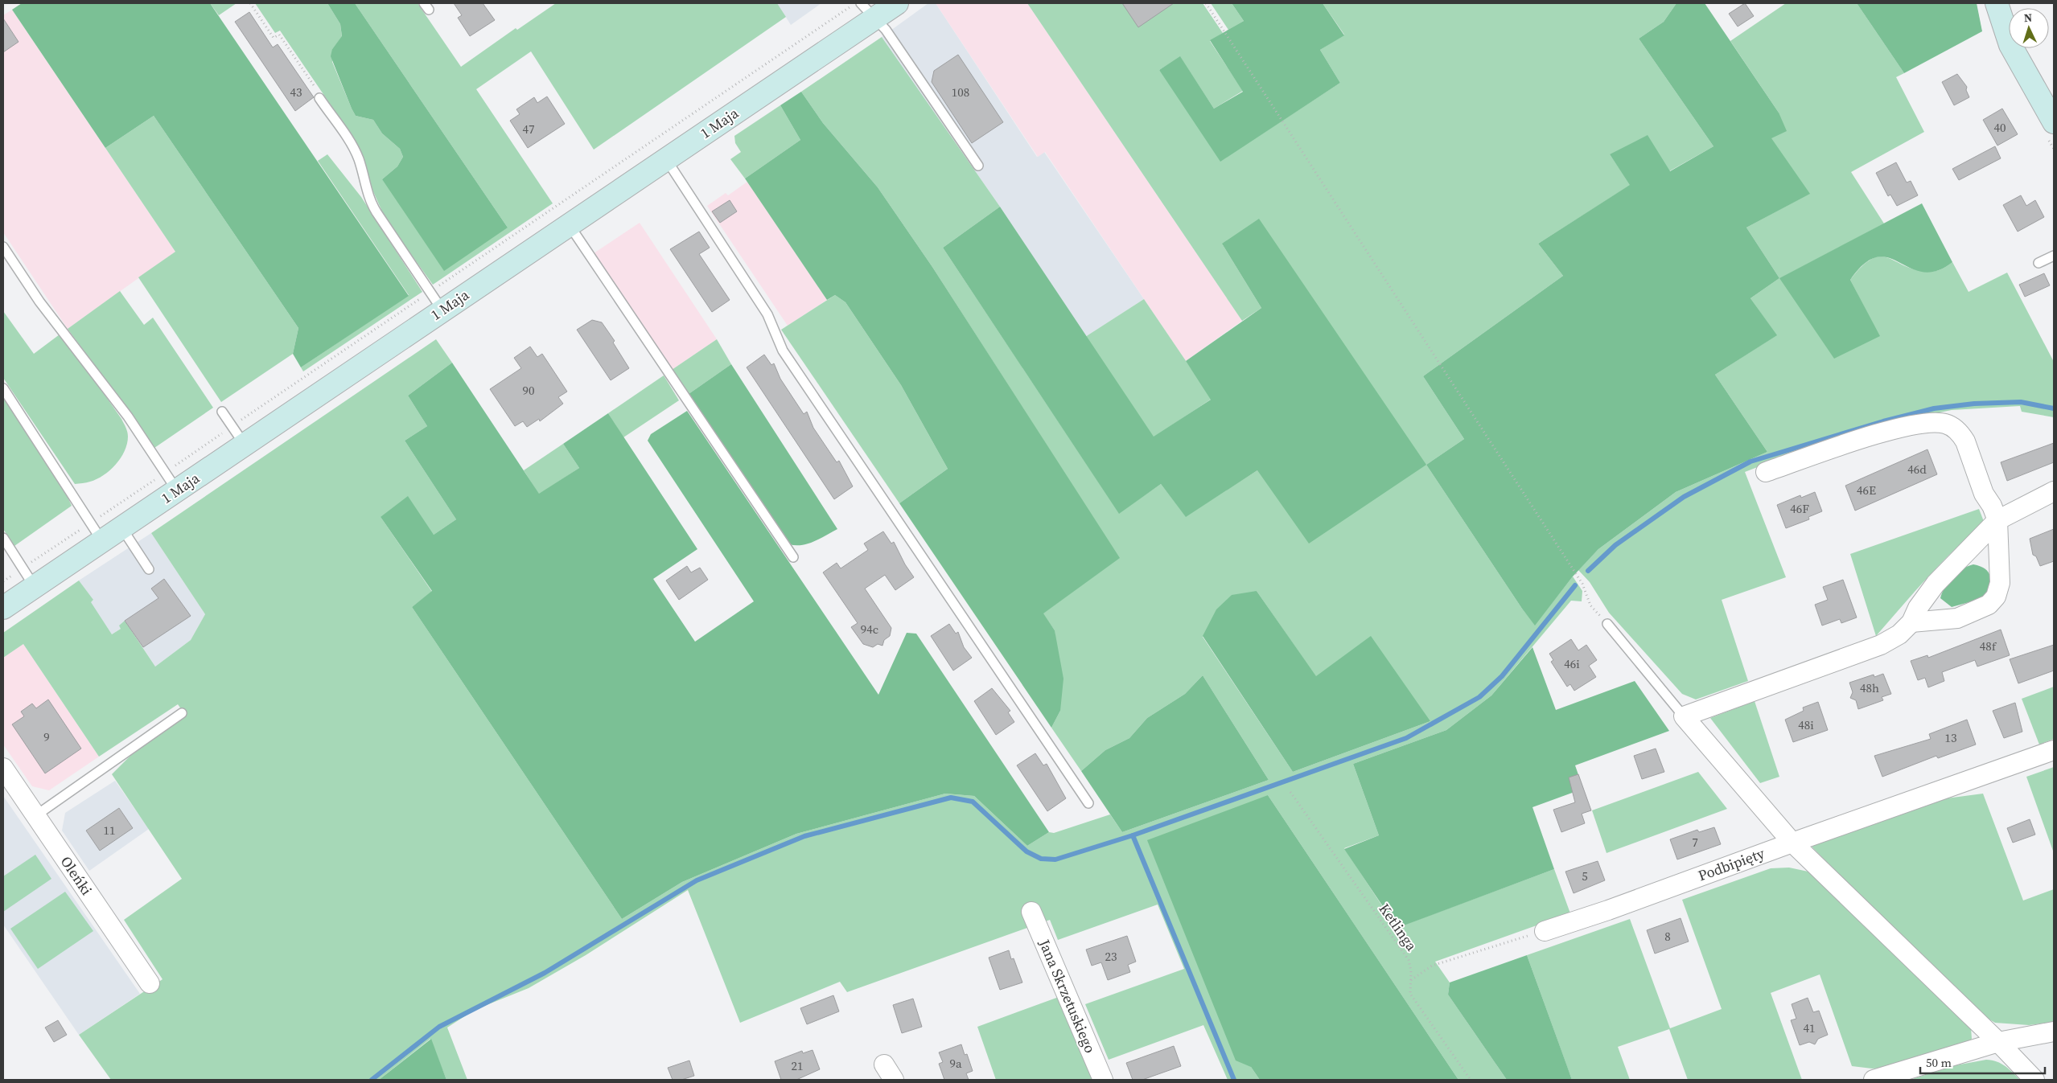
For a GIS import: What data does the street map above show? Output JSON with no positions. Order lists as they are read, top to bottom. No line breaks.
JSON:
{"streets":{"main road":["1 Maja"],"street":["Podbipięty","Oleńki","Jana Skrzetuskiego"],"path":["Ketlinga"]},"house_numbers":["43","108","40","47","90","46d","46E","46F","94c","48f","46i","48h","48i","9","13","11","7","5","8","23","41","9a","21"],"scale_bar":"50 m","north":"top"}
